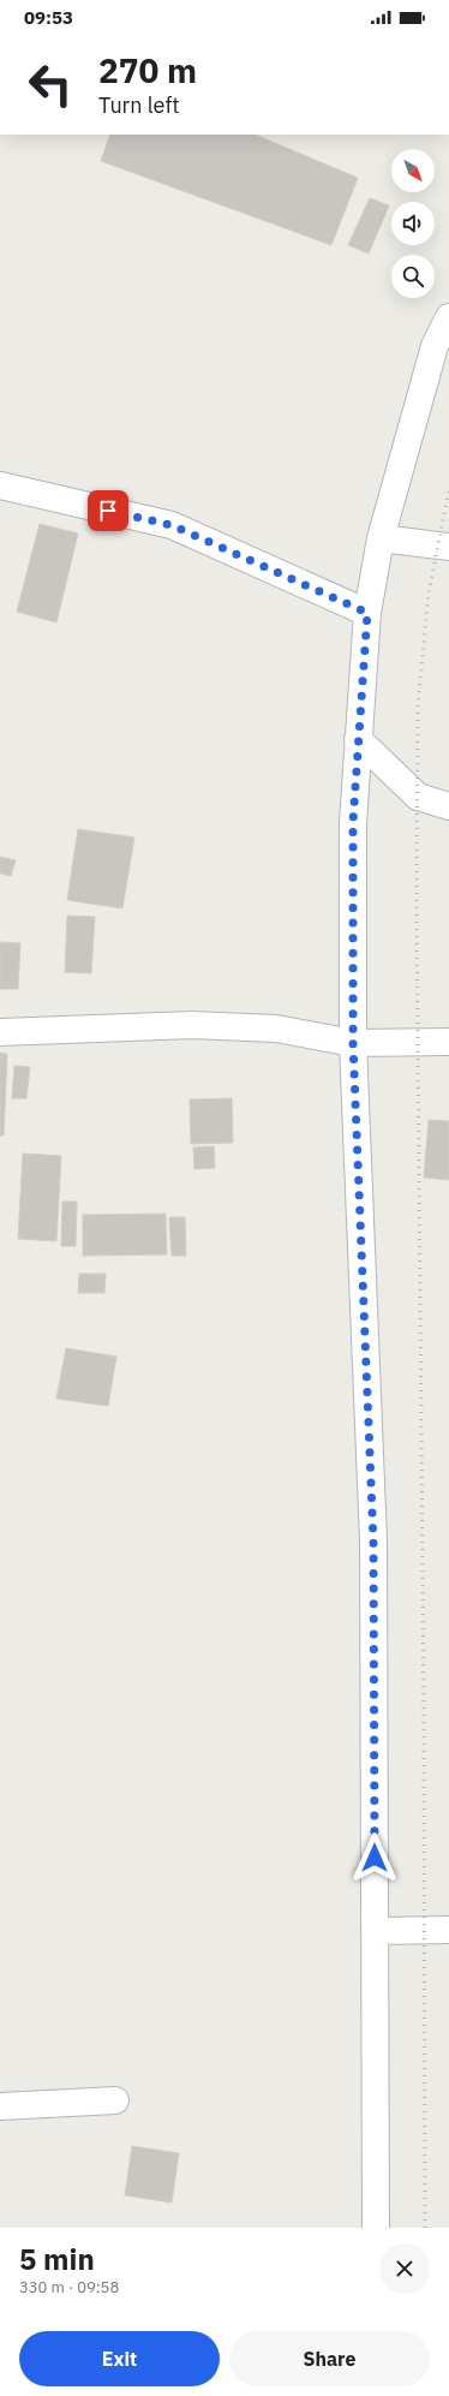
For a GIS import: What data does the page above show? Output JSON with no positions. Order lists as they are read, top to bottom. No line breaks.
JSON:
{"north":"bottom right","page":{"status":"09:53","turn":["270 m","Turn left"],"heading":["5 min","330 m · 09:58"],"buttons":["Exit","Share"]}}
